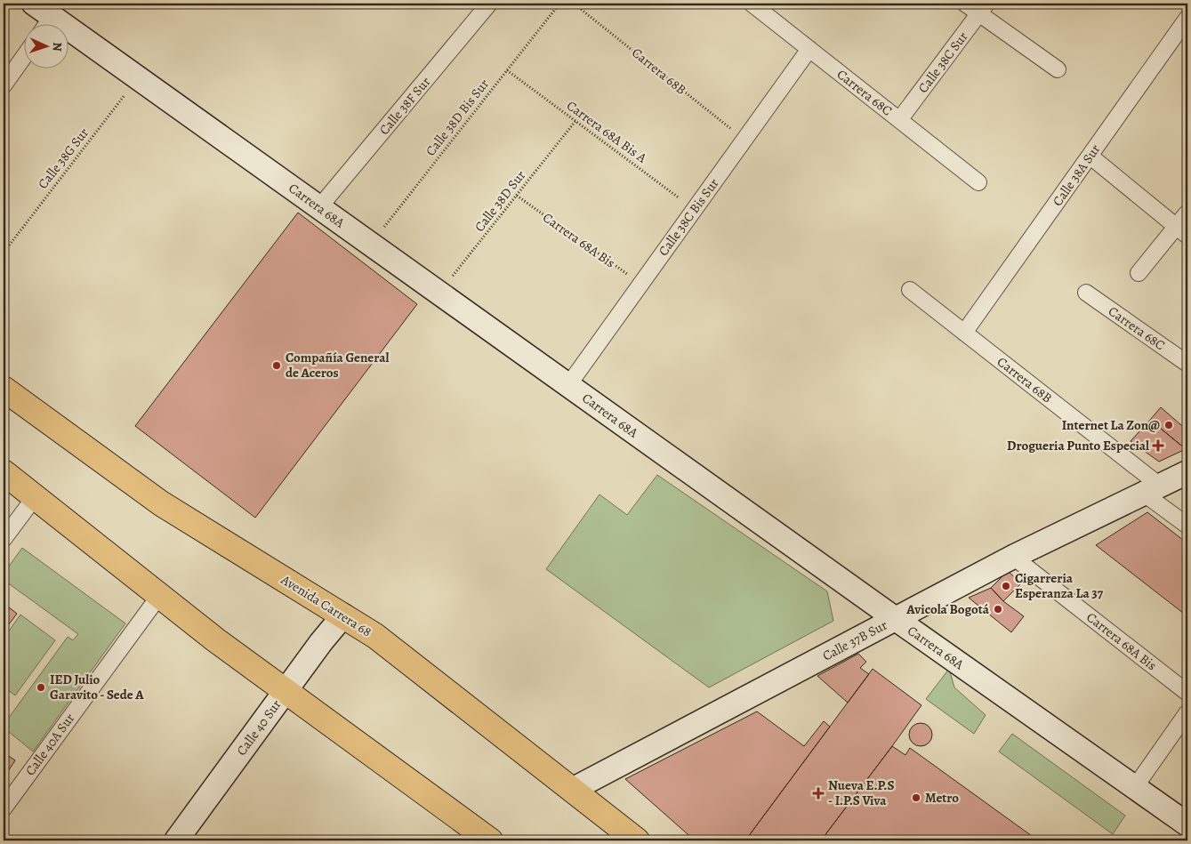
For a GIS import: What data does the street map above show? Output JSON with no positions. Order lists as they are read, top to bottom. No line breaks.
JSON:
{"streets":{"main road":["Avenida Carrera 68"],"street":["Calle 38C Sur","Carrera 68B","Carrera 68C","Calle 38F Sur","Calle 38A Sur","Carrera 68A","Calle 38C Bis Sur","Carrera 68A Bis","Calle 37B Sur","Calle 40 Sur","Calle 40A Sur"],"path":["Calle 38D Bis Sur","Carrera 68A Bis A","Calle 38G Sur","Calle 38D Sur"]},"crossings":[["Calle 38C Sur","Carrera 68C"],["Carrera 68B","Calle 38A Sur"],["Carrera 68B","Calle 38C Bis Sur"],["Carrera 68B","Calle 37B Sur"],["Carrera 68C","Calle 38C Bis Sur"],["Calle 38F Sur","Carrera 68A"],["Calle 38D Bis Sur","Carrera 68A Bis A"],["Calle 38D Bis Sur","Carrera 68A"],["Carrera 68A Bis A","Calle 38D Sur"],["Carrera 68A Bis A","Calle 38C Bis Sur"],["Calle 38G Sur","Carrera 68A"],["Calle 38D Sur","Carrera 68A"],["Calle 38D Sur","Carrera 68A Bis"],["Carrera 68A","Calle 38C Bis Sur"],["Carrera 68A","Calle 37B Sur"],["Calle 38C Bis Sur","Carrera 68A Bis"],["Carrera 68A Bis","Calle 37B Sur"],["Avenida Carrera 68","Calle 37B Sur"],["Avenida Carrera 68","Calle 40 Sur"]],"places":{"other":["Compañía General de Aceros","Internet La Zon@","Cigarreria Esperanza La 37","Avicola Bogotá","IED Julio Garavito - Sede A","Metro"],"health":["Drogueria Punto Especial","Nueva E.P.S - I.P.S Viva"]},"north":"right"}
